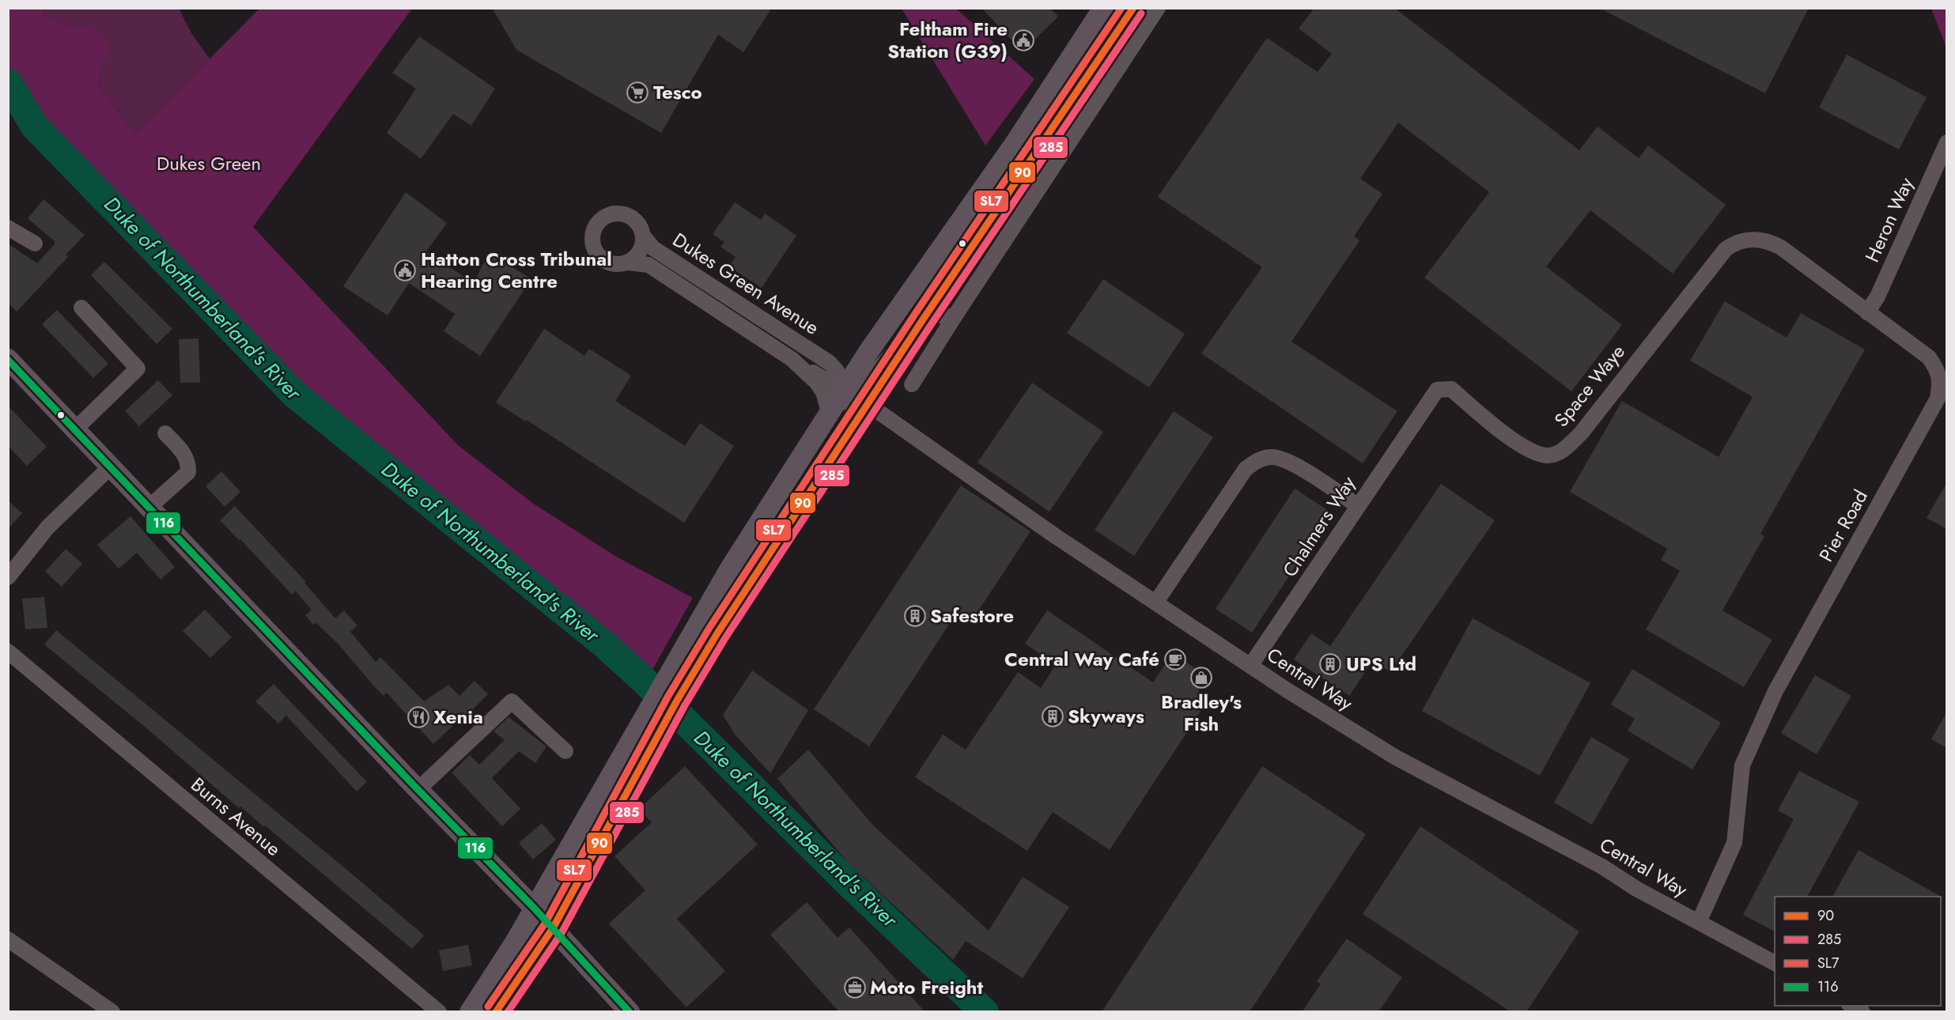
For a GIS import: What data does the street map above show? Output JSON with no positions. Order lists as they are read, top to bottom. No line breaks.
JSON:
{"streets":{"street":["Heron Way","Dukes Green Avenue","Space Waye","Pier Road","Chalmers Way","Central Way","Burns Avenue"]},"crossings":[["Heron Way","Pier Road"],["Dukes Green Avenue","Central Way"],["Space Waye","Pier Road"],["Space Waye","Chalmers Way"],["Pier Road","Central Way"],["Chalmers Way","Central Way"]],"water":["Duke of Northumberland's River"],"parks":["Dukes Green"],"places":{"public building":["Feltham Fire Station (G39)","Hatton Cross Tribunal Hearing Centre"],"supermarket":["Tesco"],"building":["Safestore","UPS Ltd","Skyways"],"cafe":["Central Way Café"],"shop":["Bradley's Fish"],"restaurant":["Xenia"],"office":["Moto Freight"]},"lines":["transit line 90","transit line SL7","transit line 285","transit line 116"],"legend":["90","285","SL7","116"]}
